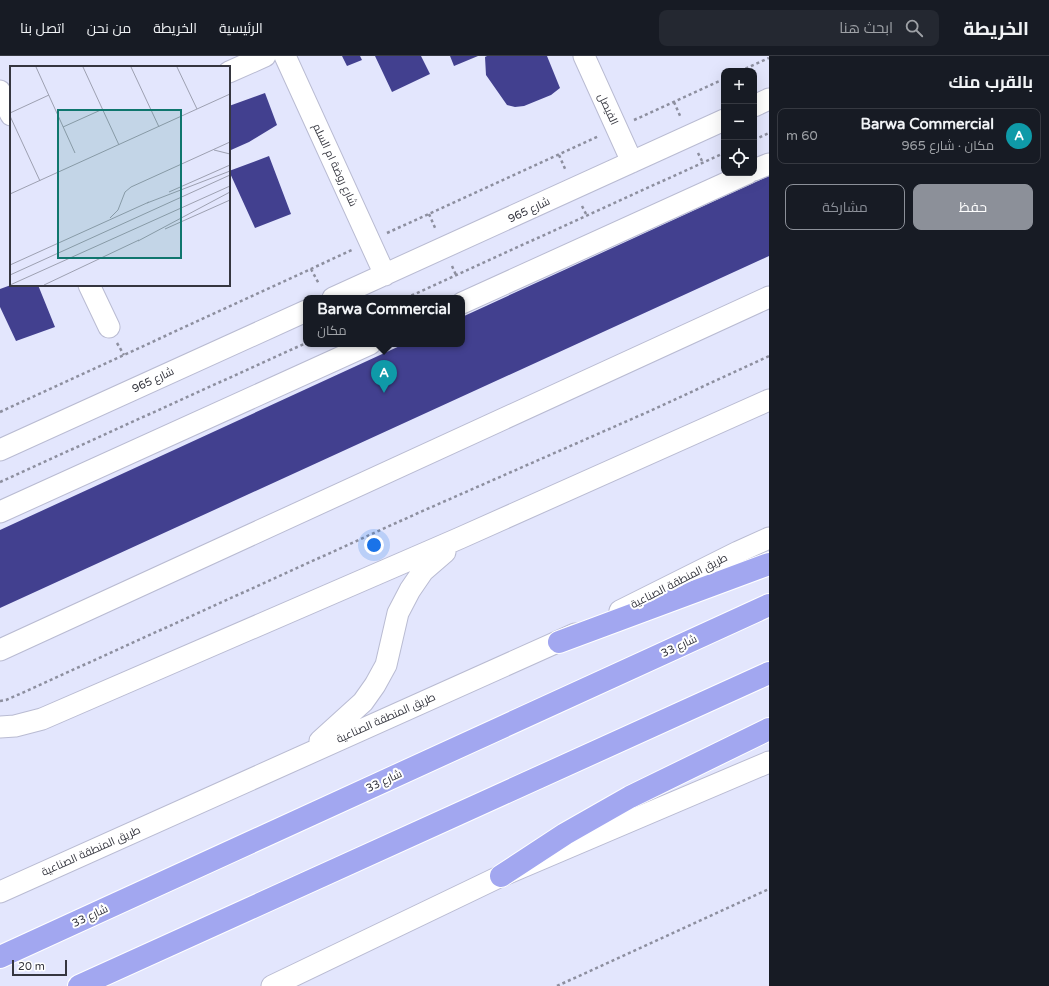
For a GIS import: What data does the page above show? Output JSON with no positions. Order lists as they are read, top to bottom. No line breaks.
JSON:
{"streets":{"highway":["شارع 33"],"street":["الفيصل","شارع روضة ام السلم","شارع 965","طريق المنطقة الصناعية"]},"crossings":[["الفيصل","شارع 965"],["شارع روضة ام السلم","شارع 965"]],"scale_bar":"20 m","page":{"header":"الخريطة","search":"ابحث هنا","nav":["الرئيسية","الخريطة","من نحن","اتصل بنا"],"heading":"بالقرب منك","map_buttons":["+","−"],"list":[{"mark":"A","name":"Barwa Commercial","note":"مكان · شارع 965","value":"60 m"}],"buttons":["حفظ","مشاركة"],"popup":["Barwa Commercial","مكان"],"pins":"A","scale":"20 m"}}
